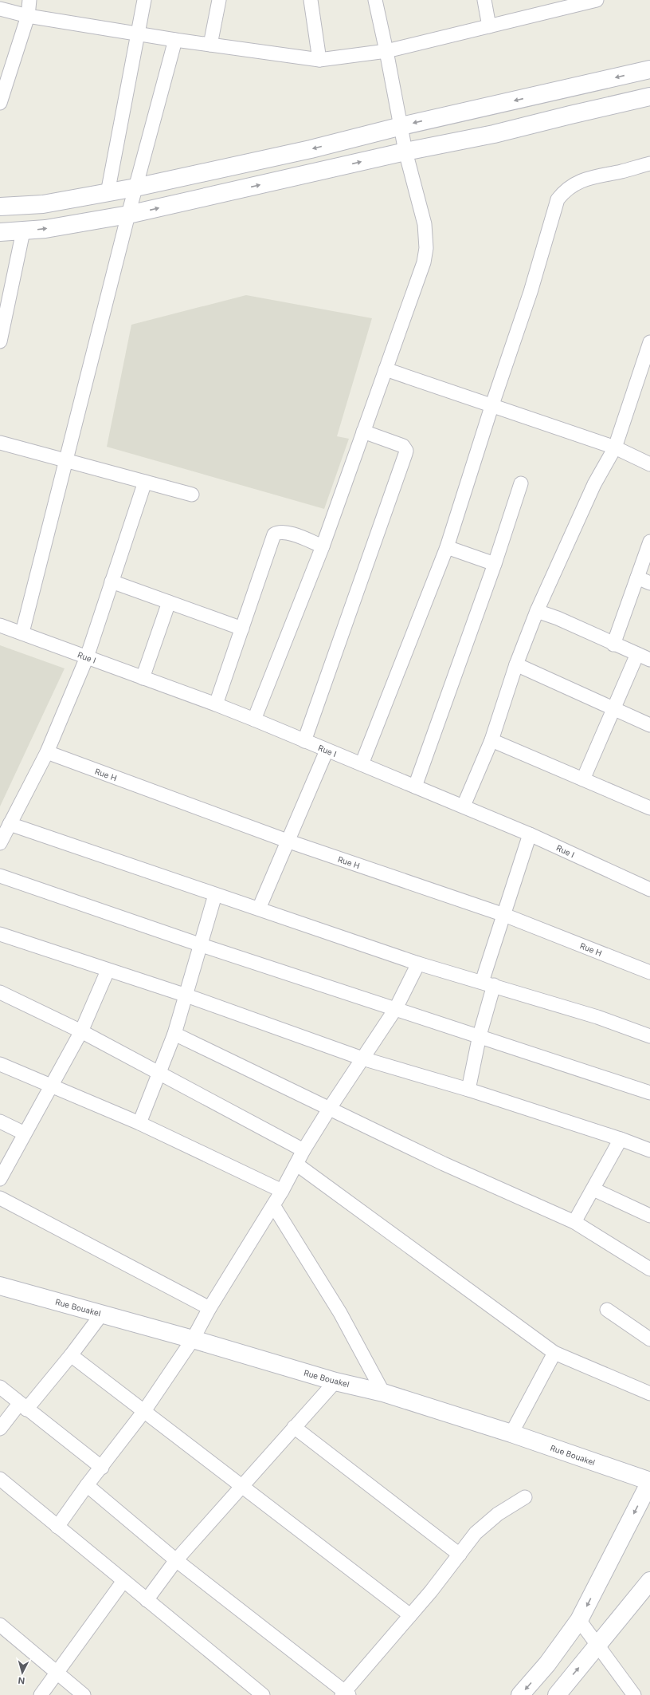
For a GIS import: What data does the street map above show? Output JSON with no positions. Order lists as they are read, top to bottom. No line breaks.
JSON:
{"streets":{"main road":["Rue Bouakel"],"street":["Rue I","Rue H"]},"north":"bottom"}
